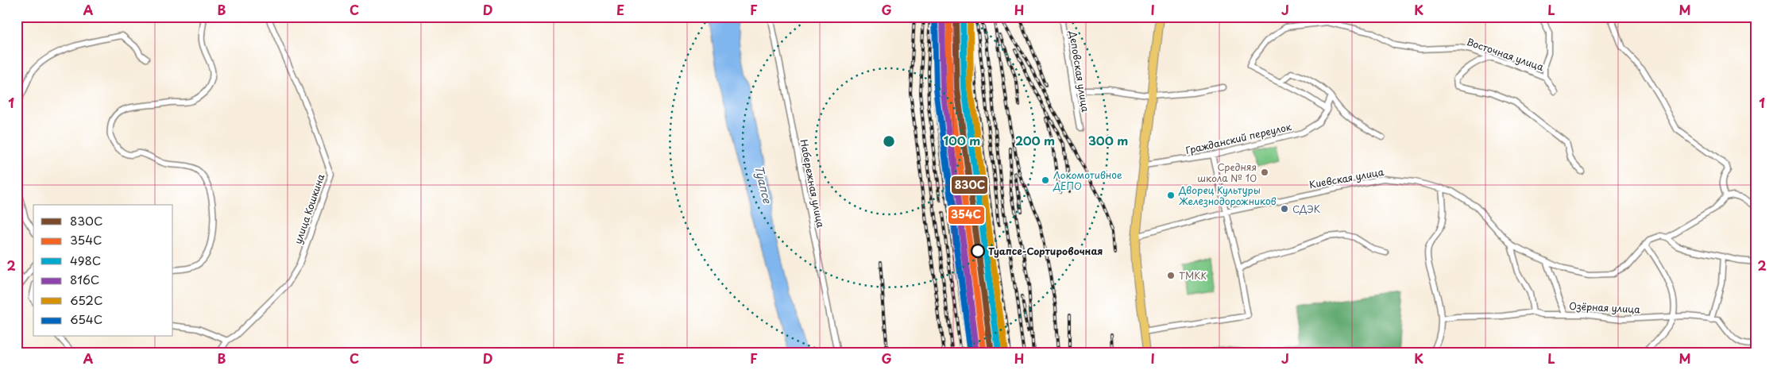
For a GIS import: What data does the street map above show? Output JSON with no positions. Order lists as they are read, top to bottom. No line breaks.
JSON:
{"streets":{"street":["Восточная улица","Деповская улица","Гражданский переулок","Киевская улица","Набережная улица","улица Кошкина","Озёрная улица"]},"water":["Туапсе"],"places":["Средняя школа № 10","Локомотивное ДЕПО","Дворец Культуры Железнодорожников","СДЭК","Туапсе-Сортировочная","ТМКК"],"lines":["transit line 830С","transit line 354С","transit line 498С","transit line 816С","transit line 652С","transit line 654С"],"legend":["830С","354С","498С","816С","652С","654С"],"grid":{"columns":["A","B","C","D","E","F","G","H","I","J","K","L","M"],"rows":["1","2"]},"rings":["100 m","200 m","300 m"]}
